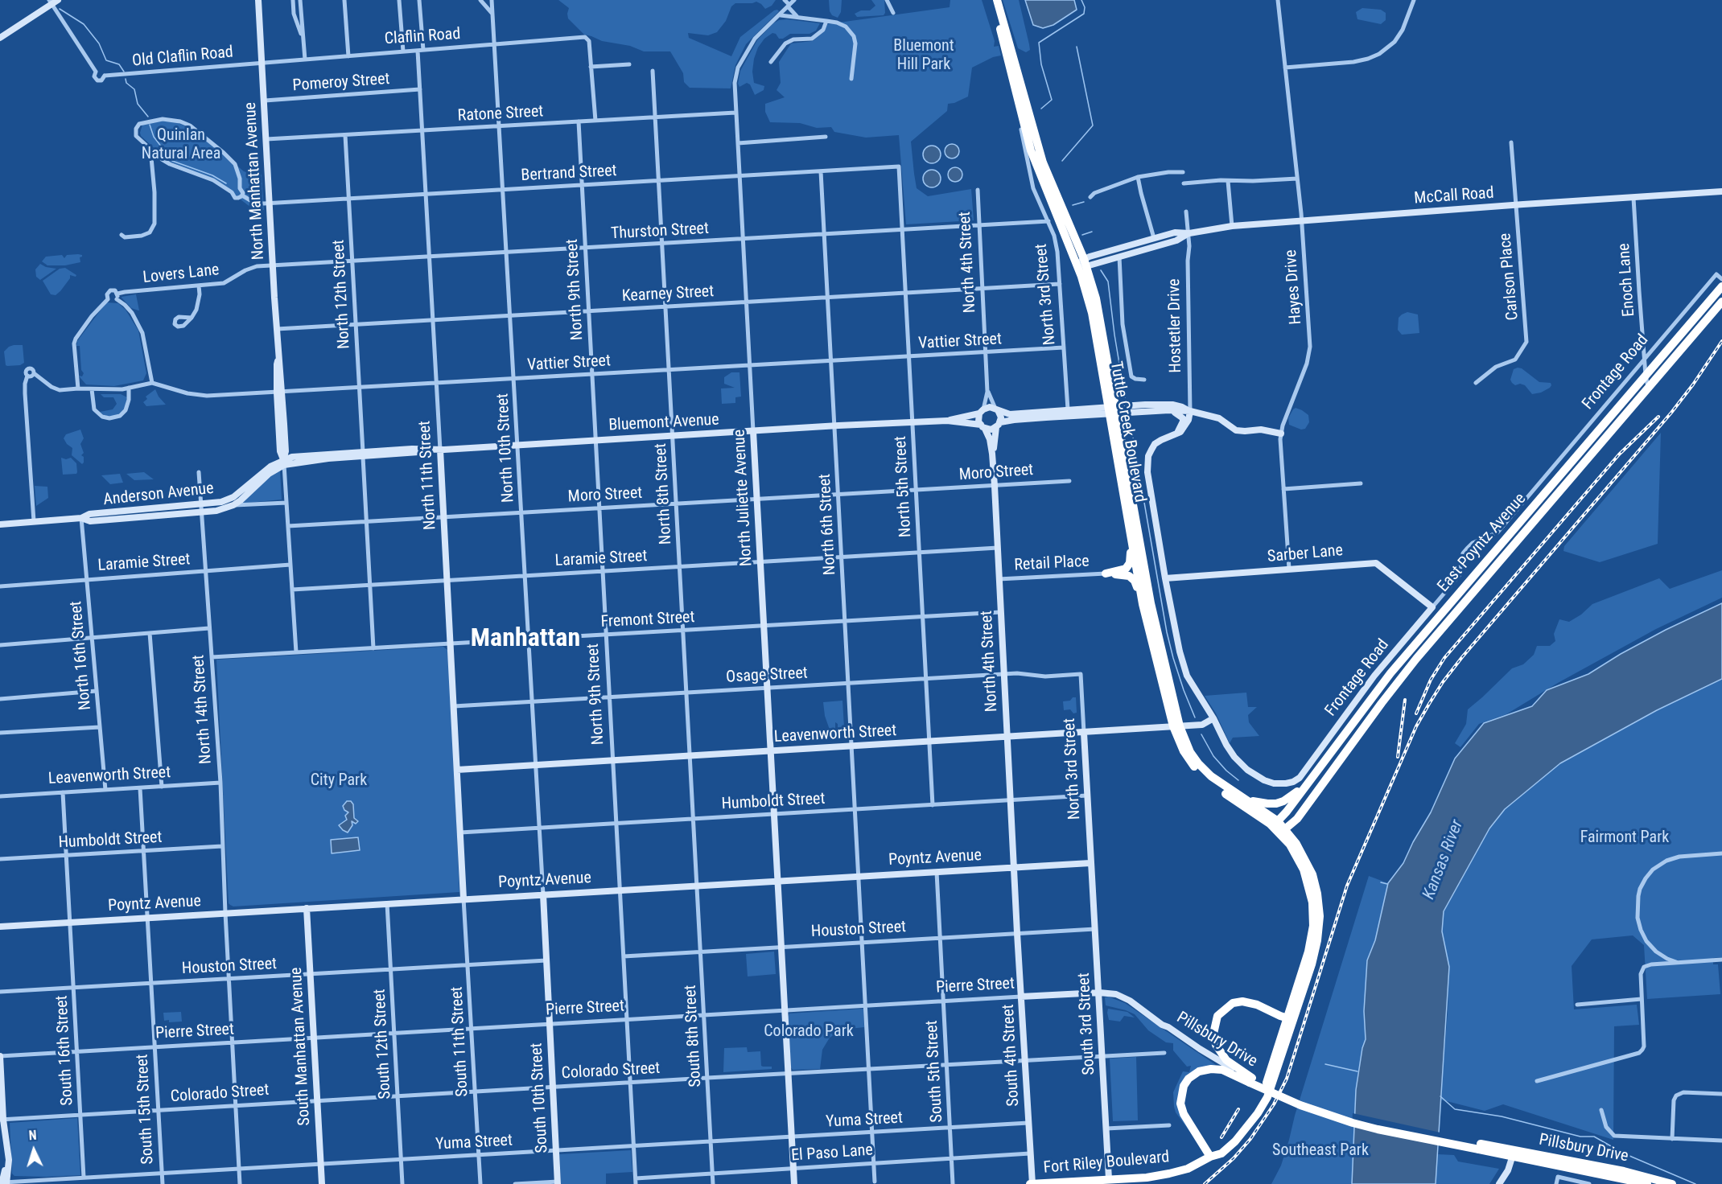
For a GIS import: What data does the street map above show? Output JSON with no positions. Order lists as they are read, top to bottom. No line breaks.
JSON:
{"streets":{"highway":["Tuttle Creek Boulevard","East Poyntz Avenue","Pillsbury Drive","Fort Riley Boulevard"],"street":["Claflin Road","Old Claflin Road","Pomeroy Street","Ratone Street","Bertrand Street","North Manhattan Avenue","McCall Road","Thurston Street","North 4th Street","Lovers Lane","Carlson Place","Enoch Lane","Hayes Drive","North 9th Street","North 12th Street","Kearney Street","North 3rd Street","Hostetler Drive","Vattier Street","Frontage Road","Bluemont Avenue","North 10th Street","Moro Street","North 11th Street","North 5th Street","North 8th Street","Anderson Avenue","North Juliette Avenue","North 6th Street","Sarber Lane","Laramie Street","Retail Place","Fremont Street","North 16th Street","Osage Street","North 14th Street","Leavenworth Street","Humboldt Street","Poyntz Avenue","Houston Street","Pierre Street","South 3rd Street","South 8th Street","South 11th Street","South 12th Street","South Manhattan Avenue","South 16th Street","South 4th Street","Colorado Street","South 5th Street","South 10th Street","South 15th Street","Yuma Street","El Paso Lane"]},"crossings":[["Claflin Road","Old Claflin Road"],["Claflin Road","North Manhattan Avenue"],["Claflin Road","North 10th Street"],["Claflin Road","North 11th Street"],["Old Claflin Road","North Manhattan Avenue"],["Pomeroy Street","North Manhattan Avenue"],["Pomeroy Street","North 11th Street"],["Ratone Street","North Manhattan Avenue"],["Ratone Street","North 9th Street"],["Ratone Street","North 12th Street"],["Ratone Street","North 10th Street"],["Ratone Street","North 11th Street"],["Ratone Street","North 8th Street"],["Ratone Street","North Juliette Avenue"],["Bertrand Street","North Manhattan Avenue"],["Bertrand Street","North 9th Street"],["Bertrand Street","North 12th Street"],["Bertrand Street","North 10th Street"],["Bertrand Street","North 11th Street"],["Bertrand Street","North 5th Street"],["Bertrand Street","North 8th Street"],["Bertrand Street","North Juliette Avenue"],["Bertrand Street","North 6th Street"],["North Manhattan Avenue","Thurston Street"],["North Manhattan Avenue","Lovers Lane"],["North Manhattan Avenue","Kearney Street"],["North Manhattan Avenue","Vattier Street"],["North Manhattan Avenue","Bluemont Avenue"],["North Manhattan Avenue","Moro Street"],["North Manhattan Avenue","Anderson Avenue"],["North Manhattan Avenue","Laramie Street"],["North Manhattan Avenue","Fremont Street"],["McCall Road","Carlson Place"],["McCall Road","Enoch Lane"],["McCall Road","Hayes Drive"],["McCall Road","Hostetler Drive"],["McCall Road","Tuttle Creek Boulevard"],["Thurston Street","North 4th Street"],["Thurston Street","Lovers Lane"],["Thurston Street","North 9th Street"],["Thurston Street","North 12th Street"],["Thurston Street","North 3rd Street"],["Thurston Street","North 10th Street"],["Thurston Street","North 11th Street"],["Thurston Street","North 5th Street"],["Thurston Street","North 8th Street"],["Thurston Street","North Juliette Avenue"],["Thurston Street","North 6th Street"],["North 4th Street","Kearney Street"],["North 4th Street","Vattier Street"],["North 4th Street","Bluemont Avenue"],["North 4th Street","Moro Street"],["North 4th Street","Laramie Street"],["North 4th Street","Retail Place"],["North 4th Street","Fremont Street"],["North 4th Street","Osage Street"],["North 4th Street","Leavenworth Street"],["North 4th Street","Humboldt Street"],["North 4th Street","Poyntz Avenue"],["North 4th Street","South 4th Street"],["Enoch Lane","Frontage Road"],["Enoch Lane","East Poyntz Avenue"],["Hayes Drive","Sarber Lane"],["North 9th Street","Kearney Street"],["North 9th Street","Vattier Street"],["North 9th Street","Bluemont Avenue"],["North 9th Street","Moro Street"],["North 9th Street","Laramie Street"],["North 9th Street","Fremont Street"],["North 9th Street","Osage Street"],["North 9th Street","Leavenworth Street"],["North 9th Street","Humboldt Street"],["North 9th Street","Poyntz Avenue"],["North 9th Street","Houston Street"],["North 9th Street","Pierre Street"],["North 9th Street","Colorado Street"],["North 9th Street","Yuma Street"],["North 9th Street","El Paso Lane"],["North 12th Street","Kearney Street"],["North 12th Street","Vattier Street"],["North 12th Street","Bluemont Avenue"],["North 12th Street","Moro Street"],["North 12th Street","Laramie Street"],["North 12th Street","Fremont Street"],["Kearney Street","North 3rd Street"],["Kearney Street","North 10th Street"],["Kearney Street","North 11th Street"],["Kearney Street","North 5th Street"],["Kearney Street","North 8th Street"],["Kearney Street","North Juliette Avenue"],["Kearney Street","North 6th Street"],["North 3rd Street","Vattier Street"],["North 3rd Street","Tuttle Creek Boulevard"],["North 3rd Street","Osage Street"],["North 3rd Street","Leavenworth Street"],["North 3rd Street","Humboldt Street"],["North 3rd Street","Poyntz Avenue"],["North 3rd Street","South 3rd Street"],["Hostetler Drive","Frontage Road"],["Vattier Street","North 10th Street"],["Vattier Street","North 11th Street"],["Vattier Street","North 5th Street"],["Vattier Street","North 8th Street"],["Vattier Street","Anderson Avenue"],["Vattier Street","North Juliette Avenue"],["Vattier Street","North 6th Street"],["Frontage Road","Sarber Lane"],["Frontage Road","Leavenworth Street"],["Bluemont Avenue","North 10th Street"],["Bluemont Avenue","North 11th Street"],["Bluemont Avenue","North 5th Street"],["Bluemont Avenue","North 8th Street"],["Bluemont Avenue","Anderson Avenue"],["Bluemont Avenue","North Juliette Avenue"],["Bluemont Avenue","North 6th Street"],["Tuttle Creek Boulevard","East Poyntz Avenue"],["Tuttle Creek Boulevard","Leavenworth Street"],["Tuttle Creek Boulevard","Fort Riley Boulevard"],["North 10th Street","Moro Street"],["North 10th Street","Laramie Street"],["North 10th Street","Fremont Street"],["North 10th Street","Osage Street"],["North 10th Street","Leavenworth Street"],["North 10th Street","Humboldt Street"],["North 10th Street","Poyntz Avenue"],["North 10th Street","South 10th Street"],["Moro Street","North 11th Street"],["Moro Street","North 5th Street"],["Moro Street","North 8th Street"],["Moro Street","North Juliette Avenue"],["Moro Street","North 6th Street"],["North 11th Street","Laramie Street"],["North 11th Street","Fremont Street"],["North 11th Street","Osage Street"],["North 11th Street","Leavenworth Street"],["North 11th Street","Humboldt Street"],["North 11th Street","Poyntz Avenue"],["North 11th Street","South 11th Street"],["North 5th Street","Laramie Street"],["North 5th Street","Fremont Street"],["North 5th Street","Osage Street"],["North 5th Street","Leavenworth Street"],["North 5th Street","Humboldt Street"],["North 8th Street","Laramie Street"],["North 8th Street","Fremont Street"],["North 8th Street","Osage Street"],["North 8th Street","Leavenworth Street"],["North 8th Street","Humboldt Street"],["North 8th Street","Poyntz Avenue"],["North 8th Street","South 8th Street"],["Anderson Avenue","North 16th Street"],["Anderson Avenue","North 14th Street"],["North Juliette Avenue","Laramie Street"],["North Juliette Avenue","Fremont Street"],["North Juliette Avenue","Osage Street"],["North Juliette Avenue","Leavenworth Street"],["North Juliette Avenue","Humboldt Street"],["North Juliette Avenue","Poyntz Avenue"],["North Juliette Avenue","Houston Street"],["North Juliette Avenue","Pierre Street"],["North Juliette Avenue","Colorado Street"],["North Juliette Avenue","Yuma Street"],["North Juliette Avenue","El Paso Lane"],["North 6th Street","Laramie Street"],["North 6th Street","Fremont Street"],["North 6th Street","Osage Street"],["North 6th Street","Leavenworth Street"],["North 6th Street","Humboldt Street"],["North 6th Street","Poyntz Avenue"],["North 6th Street","Houston Street"],["North 6th Street","Pierre Street"],["North 6th Street","Colorado Street"],["North 6th Street","Yuma Street"],["North 6th Street","El Paso Lane"],["East Poyntz Avenue","Fort Riley Boulevard"],["Laramie Street","North 16th Street"],["Laramie Street","North 14th Street"],["Fremont Street","North 14th Street"],["North 16th Street","Leavenworth Street"],["North 14th Street","Leavenworth Street"],["North 14th Street","Humboldt Street"],["North 14th Street","Poyntz Avenue"],["North 14th Street","Houston Street"],["North 14th Street","Pierre Street"],["North 14th Street","Colorado Street"],["North 14th Street","Yuma Street"],["Leavenworth Street","South 15th Street"],["Humboldt Street","South 15th Street"],["Poyntz Avenue","South 3rd Street"],["Poyntz Avenue","South 8th Street"],["Poyntz Avenue","South 11th Street"],["Poyntz Avenue","South 12th Street"],["Poyntz Avenue","South Manhattan Avenue"],["Poyntz Avenue","South 16th Street"],["Poyntz Avenue","South 4th Street"],["Poyntz Avenue","South 5th Street"],["Poyntz Avenue","South 10th Street"],["Poyntz Avenue","South 15th Street"],["Houston Street","South 3rd Street"],["Houston Street","South 8th Street"],["Houston Street","South 11th Street"],["Houston Street","South 12th Street"],["Houston Street","South Manhattan Avenue"],["Houston Street","South 16th Street"],["Houston Street","South 4th Street"],["Houston Street","South 5th Street"],["Houston Street","South 10th Street"],["Houston Street","South 15th Street"],["Pierre Street","South 3rd Street"],["Pierre Street","South 8th Street"],["Pierre Street","Pillsbury Drive"],["Pierre Street","South 11th Street"],["Pierre Street","South 12th Street"],["Pierre Street","South Manhattan Avenue"],["Pierre Street","South 16th Street"],["Pierre Street","South 4th Street"],["Pierre Street","South 5th Street"],["Pierre Street","South 10th Street"],["Pierre Street","South 15th Street"],["South 3rd Street","Colorado Street"],["South 3rd Street","Fort Riley Boulevard"],["South 8th Street","Colorado Street"],["South 8th Street","Yuma Street"],["South 8th Street","El Paso Lane"],["South 11th Street","Colorado Street"],["South 11th Street","Yuma Street"],["South 12th Street","Colorado Street"],["South 12th Street","Yuma Street"],["South Manhattan Avenue","Colorado Street"],["South Manhattan Avenue","Yuma Street"],["South 16th Street","Colorado Street"],["South 16th Street","Yuma Street"],["South 4th Street","Colorado Street"],["South 4th Street","Yuma Street"],["South 4th Street","El Paso Lane"],["South 4th Street","Fort Riley Boulevard"],["Colorado Street","South 5th Street"],["Colorado Street","South 10th Street"],["Colorado Street","South 15th Street"],["South 5th Street","Yuma Street"],["South 5th Street","El Paso Lane"],["South 10th Street","Yuma Street"],["South 15th Street","Yuma Street"]],"districts":["Manhattan"],"water":["Kansas River"],"parks":["Bluemont Hill Park","Quinlan Natural Area","City Park","Fairmont Park","Colorado Park","Southeast Park"],"north":"top"}
